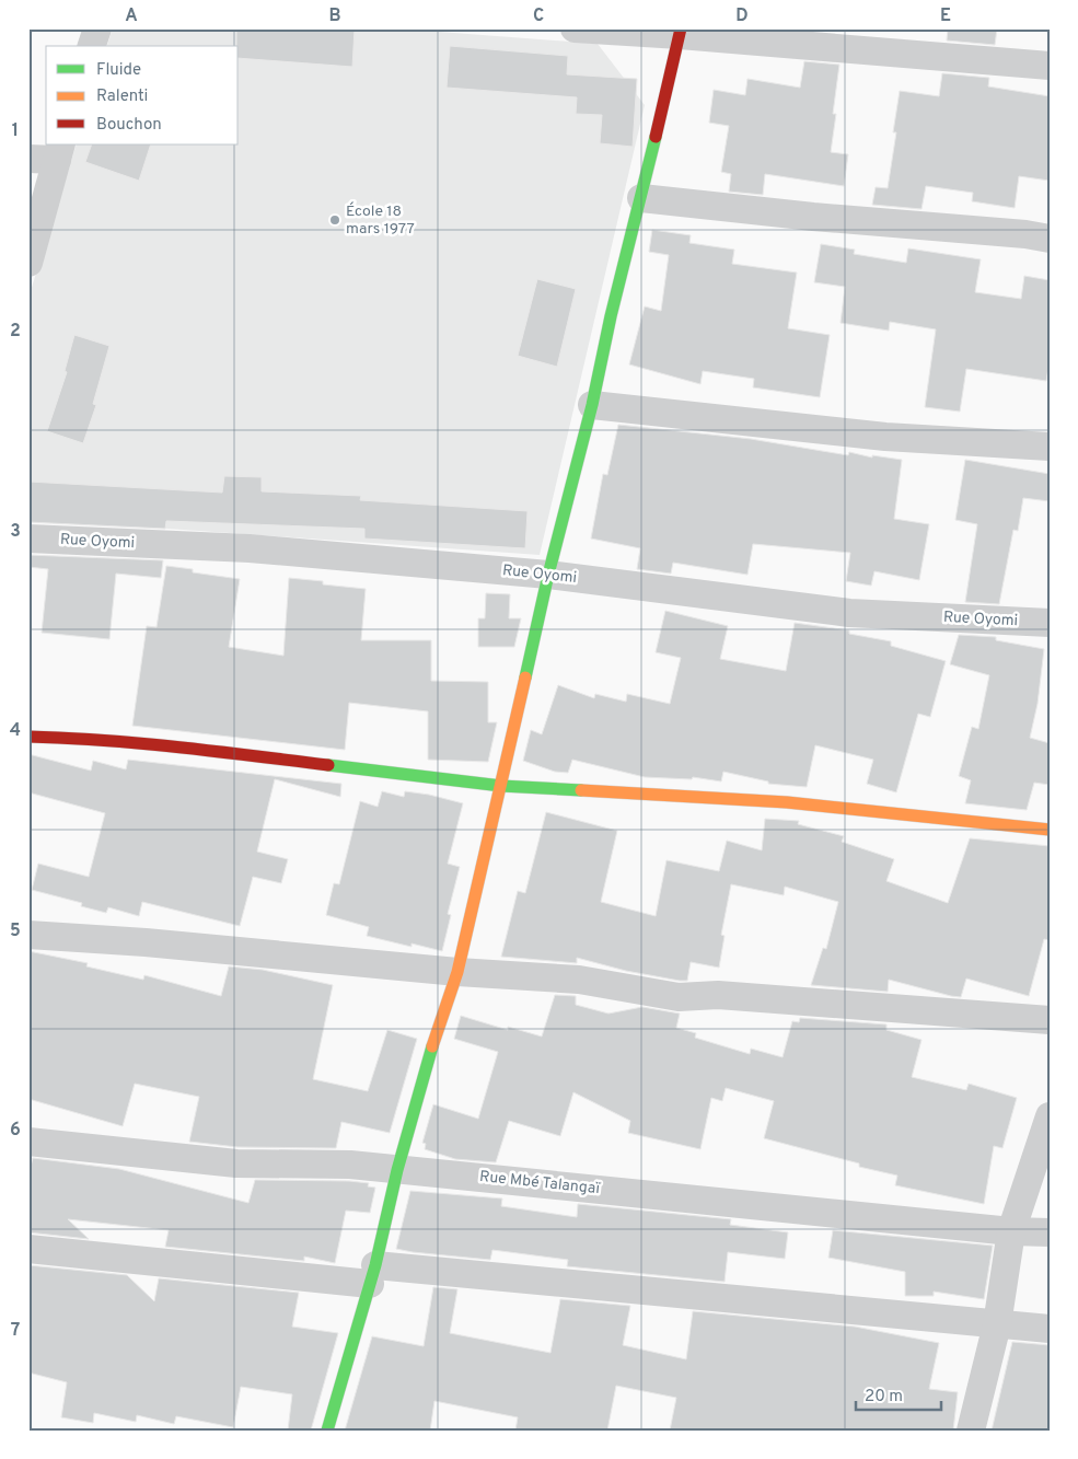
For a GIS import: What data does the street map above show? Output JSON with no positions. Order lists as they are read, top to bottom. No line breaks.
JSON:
{"streets":{"street":["Rue Oyomi","Rue Mbé Talangaï"]},"places":["École 18 mars 1977"],"legend":["Fluide","Ralenti","Bouchon"],"scale_bar":"20 m","grid":{"columns":["A","B","C","D","E"],"rows":["1","2","3","4","5","6","7"]}}
